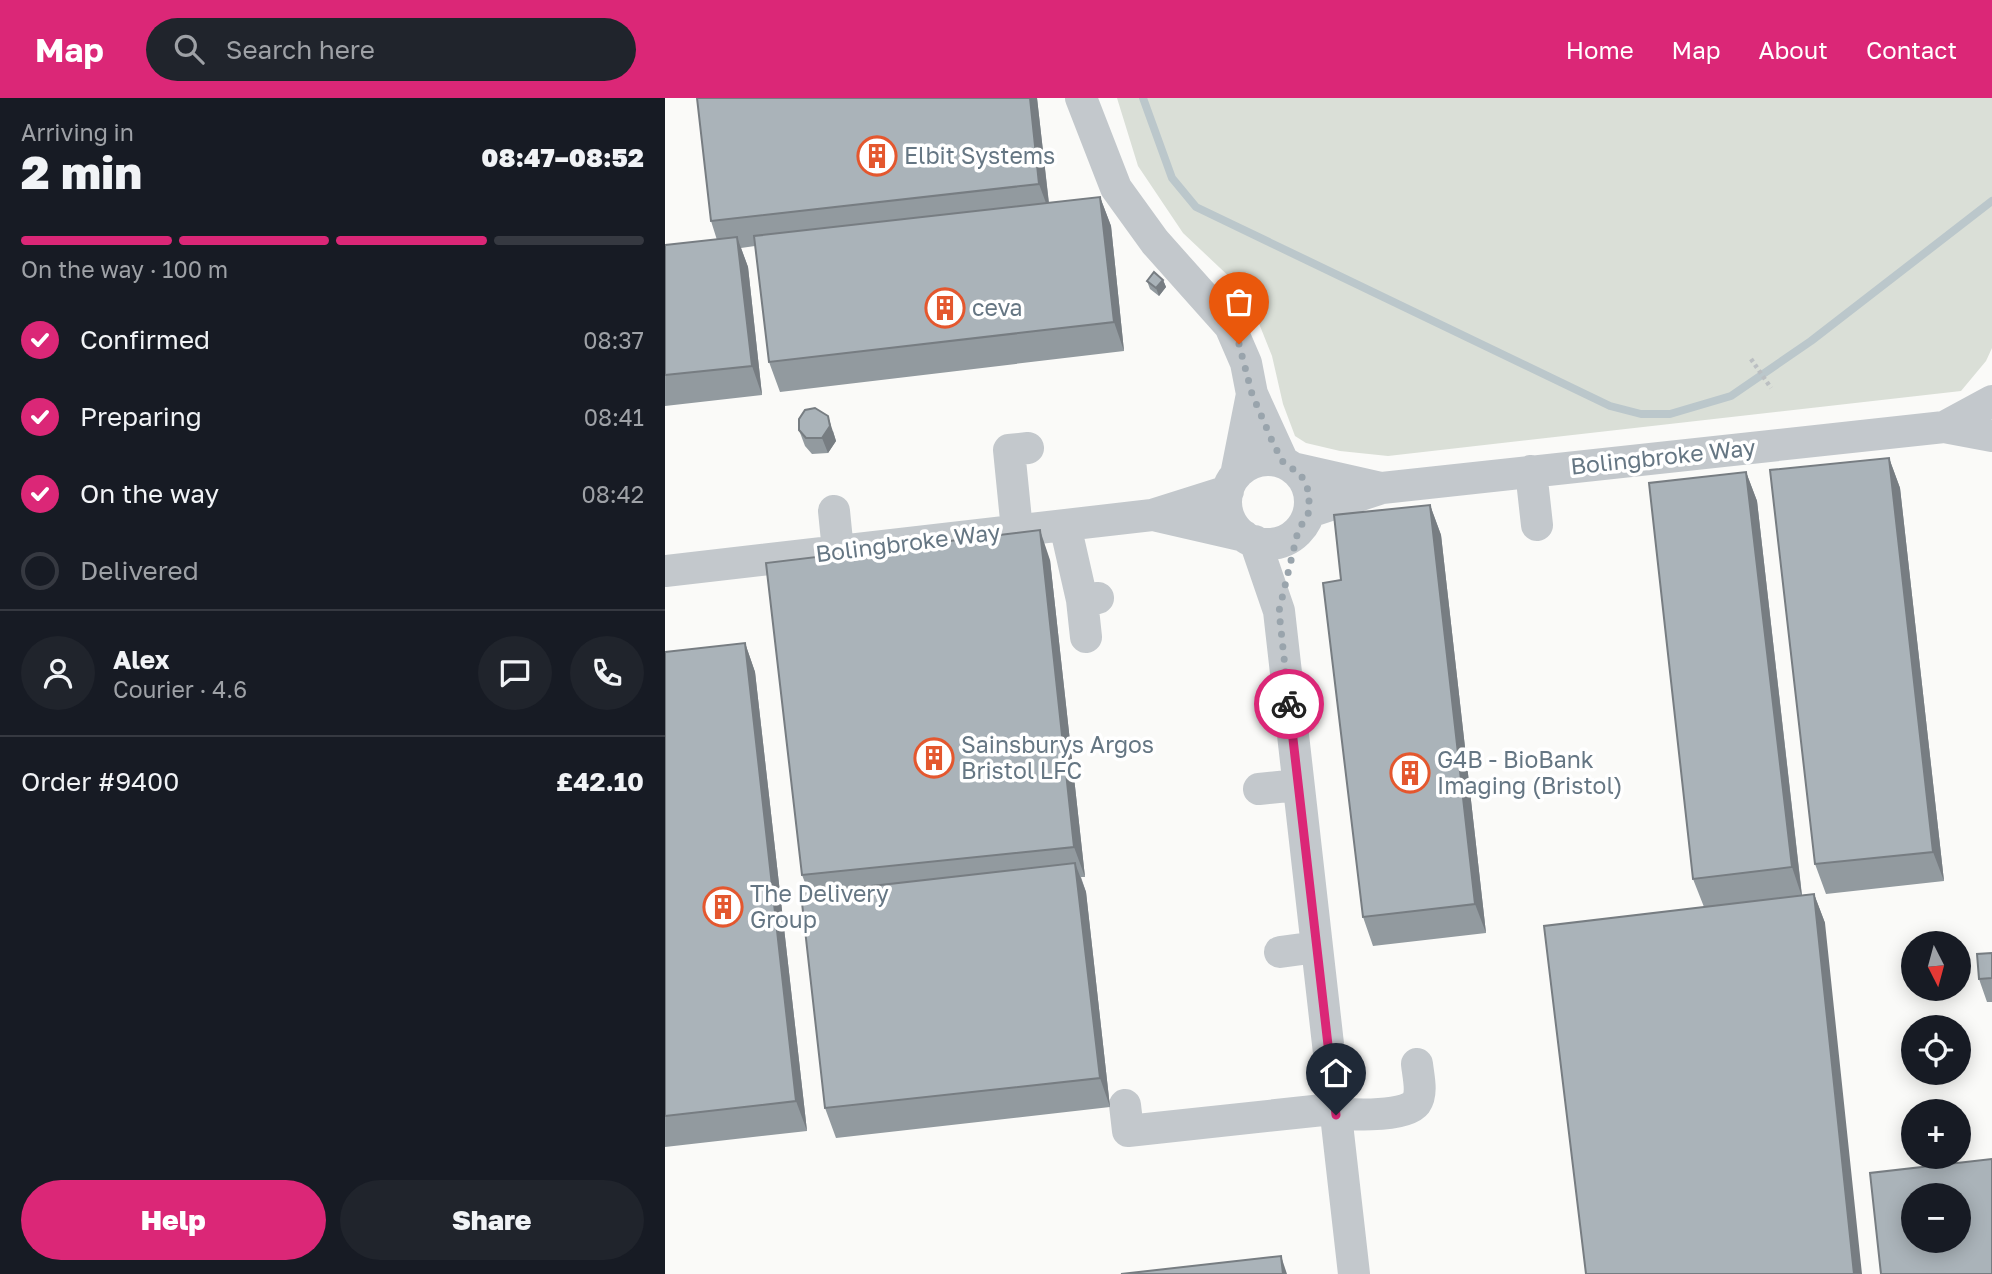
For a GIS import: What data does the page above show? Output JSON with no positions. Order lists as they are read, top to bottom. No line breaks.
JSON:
{"streets":{"street":["Bolingbroke Way"]},"places":{"building":["Elbit Systems","ceva","Sainsburys Argos Bristol LFC","G4B - BioBank Imaging (Bristol)","The Delivery Group"]},"north":"bottom","page":{"header":"Map","search":"Search here","nav":["Home","Map","About","Contact"],"heading":["2 min","Arriving in","08:47–08:52"],"panel":["Alex","Courier · 4.6","Order #9400","£42.10"],"bar":"On the way · 100 m","list":[["Confirmed","08:37"],["Preparing","08:41"],["On the way","08:42"],"Delivered"],"map_buttons":["+","−"],"buttons":["Help","Share"]}}
